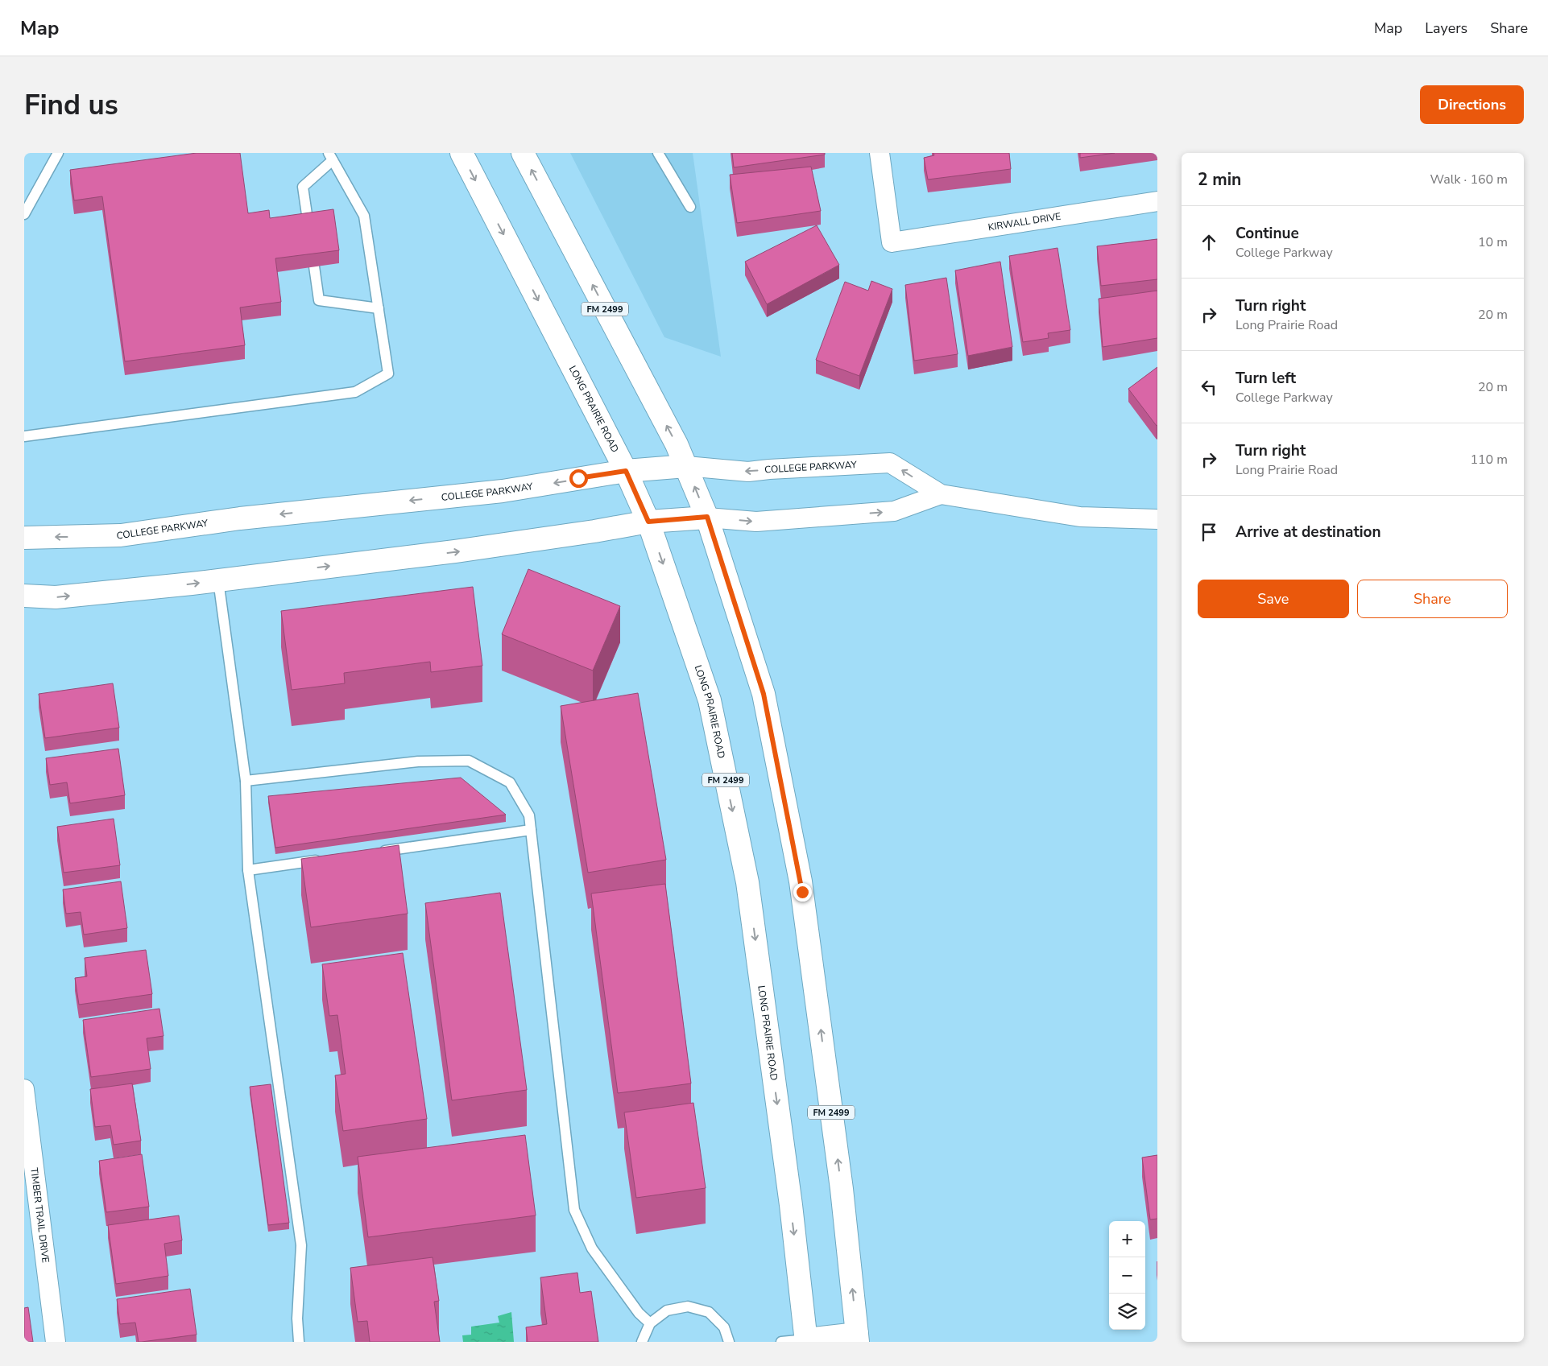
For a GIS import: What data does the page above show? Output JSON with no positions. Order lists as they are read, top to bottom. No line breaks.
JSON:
{"streets":{"main road":["FM 2499","LONG PRAIRIE ROAD","COLLEGE PARKWAY"],"street":["KIRWALL DRIVE","TIMBER TRAIL DRIVE"]},"crossings":[["FM 2499","COLLEGE PARKWAY"],["LONG PRAIRIE ROAD","COLLEGE PARKWAY"]],"page":{"header":"Map","nav":["Map","Layers","Share"],"buttons":["Directions",["Save","Share"]],"title":"Find us","heading":["2 min","Walk · 160 m"],"list":[["Continue","College Parkway","10 m"],["Turn right","Long Prairie Road","20 m"],["Turn left","College Parkway","20 m"],["Turn right","Long Prairie Road","110 m"],"Arrive at destination"],"map_buttons":["+","−"]}}
